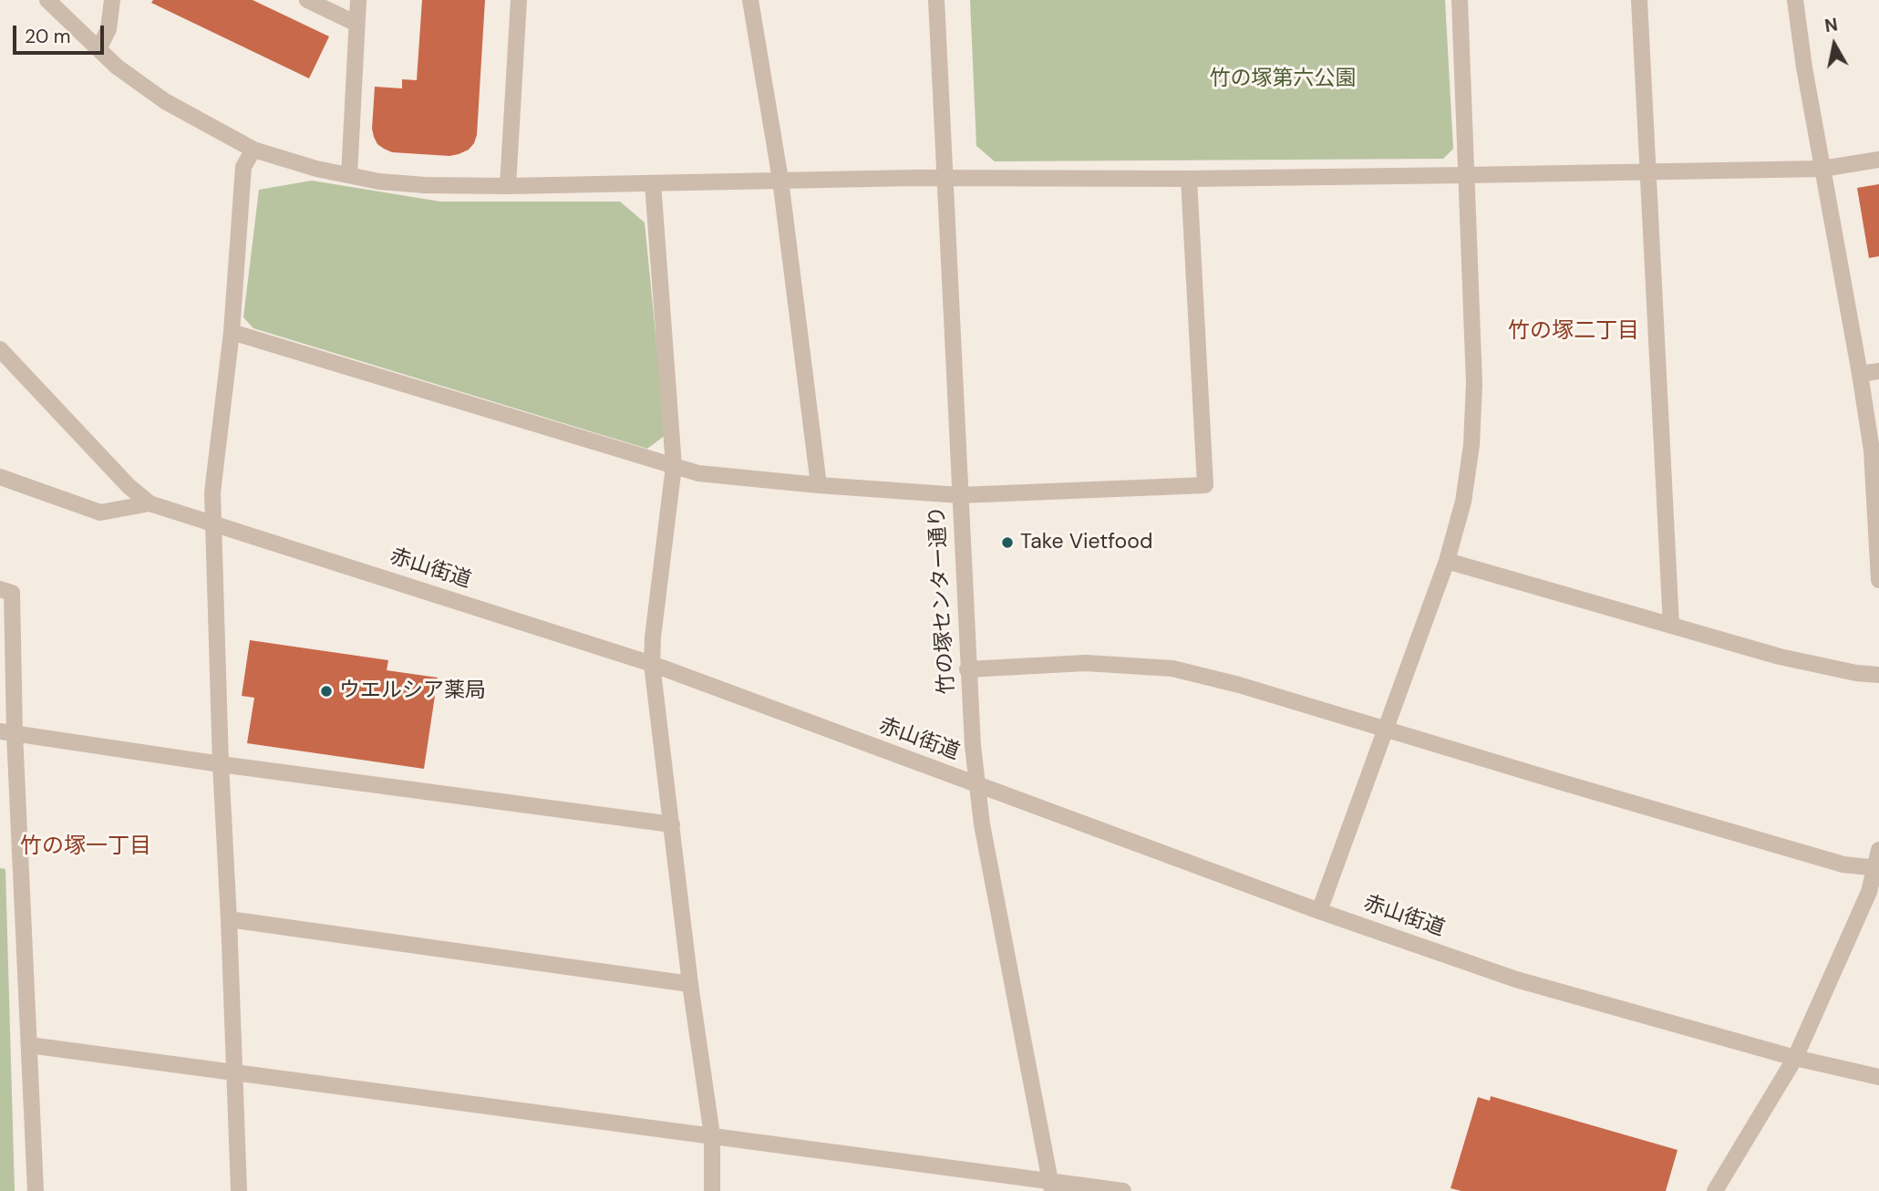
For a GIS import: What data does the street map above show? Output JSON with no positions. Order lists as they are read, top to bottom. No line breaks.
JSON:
{"streets":{"street":["赤山街道","竹の塚センター通り"]},"crossings":[["赤山街道","竹の塚センター通り"]],"districts":["竹の塚二丁目","竹の塚一丁目"],"parks":["竹の塚第六公園"],"places":["Take Vietfood","ウエルシア薬局"],"scale_bar":"20 m","north":"top"}
